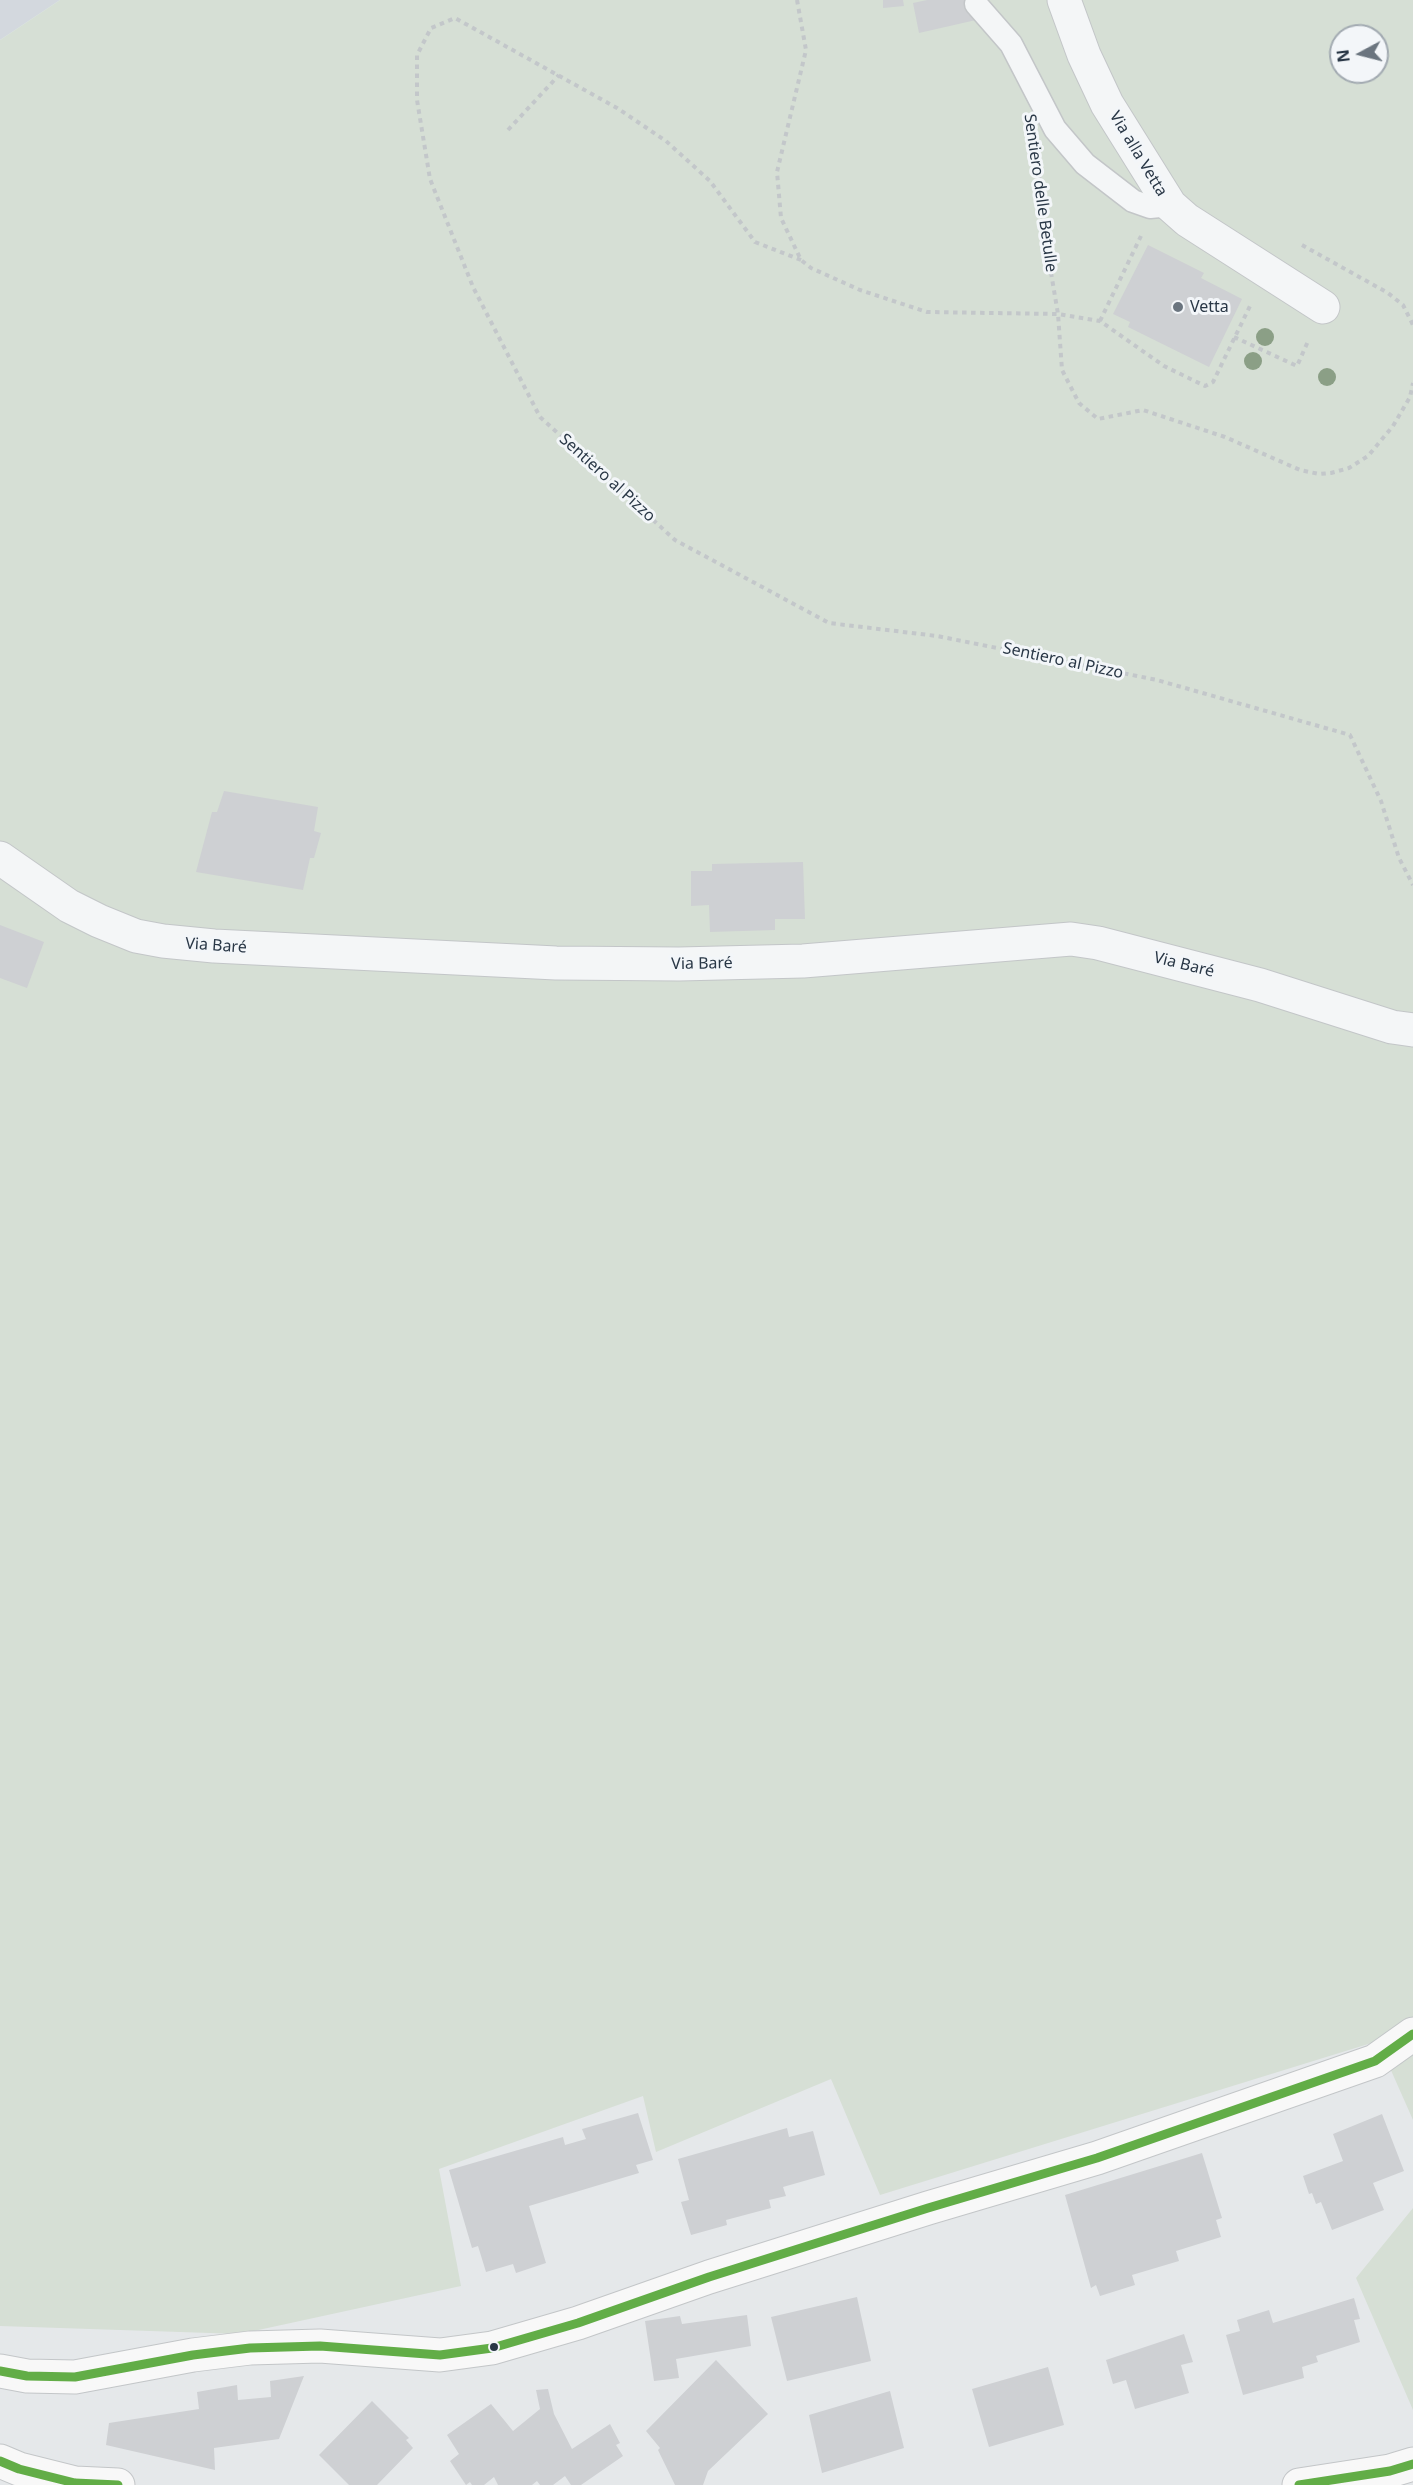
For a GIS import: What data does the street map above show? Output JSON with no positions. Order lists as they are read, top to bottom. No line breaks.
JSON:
{"streets":{"street":["Via alla Vetta","Via Baré"],"path":["Sentiero delle Betulle","Sentiero al Pizzo"]},"crossings":[["Sentiero delle Betulle","Sentiero al Pizzo"]],"places":["Vetta"],"north":"left"}
